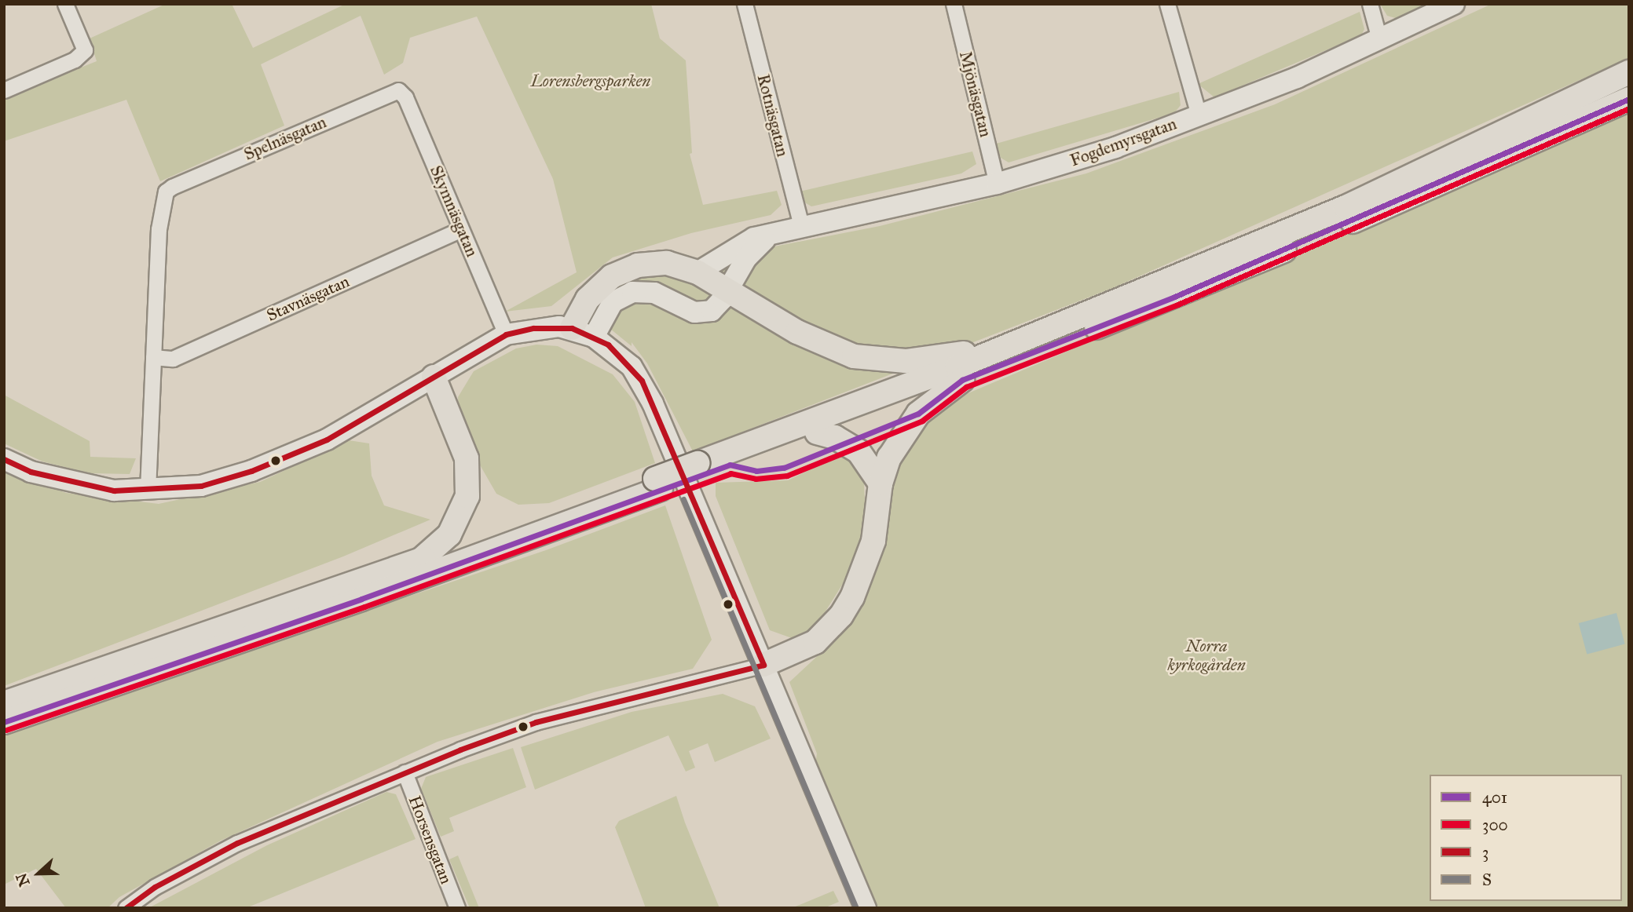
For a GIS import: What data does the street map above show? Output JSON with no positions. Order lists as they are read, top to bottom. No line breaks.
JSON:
{"streets":{"street":["Mjönäsgatan","Rotnäsgatan","Spelnäsgatan","Fogdemyrsgatan","Skymnäsgatan","Stavnäsgatan","Horsensgatan"]},"crossings":[["Mjönäsgatan","Fogdemyrsgatan"],["Rotnäsgatan","Fogdemyrsgatan"],["Spelnäsgatan","Skymnäsgatan"],["Spelnäsgatan","Stavnäsgatan"],["Skymnäsgatan","Stavnäsgatan"]],"parks":["Lorensbergsparken","Norra kyrkogården"],"lines":["transit line 401","transit line 300","transit line 3","transit line S"],"legend":["401","300","3","S"],"north":"left"}
